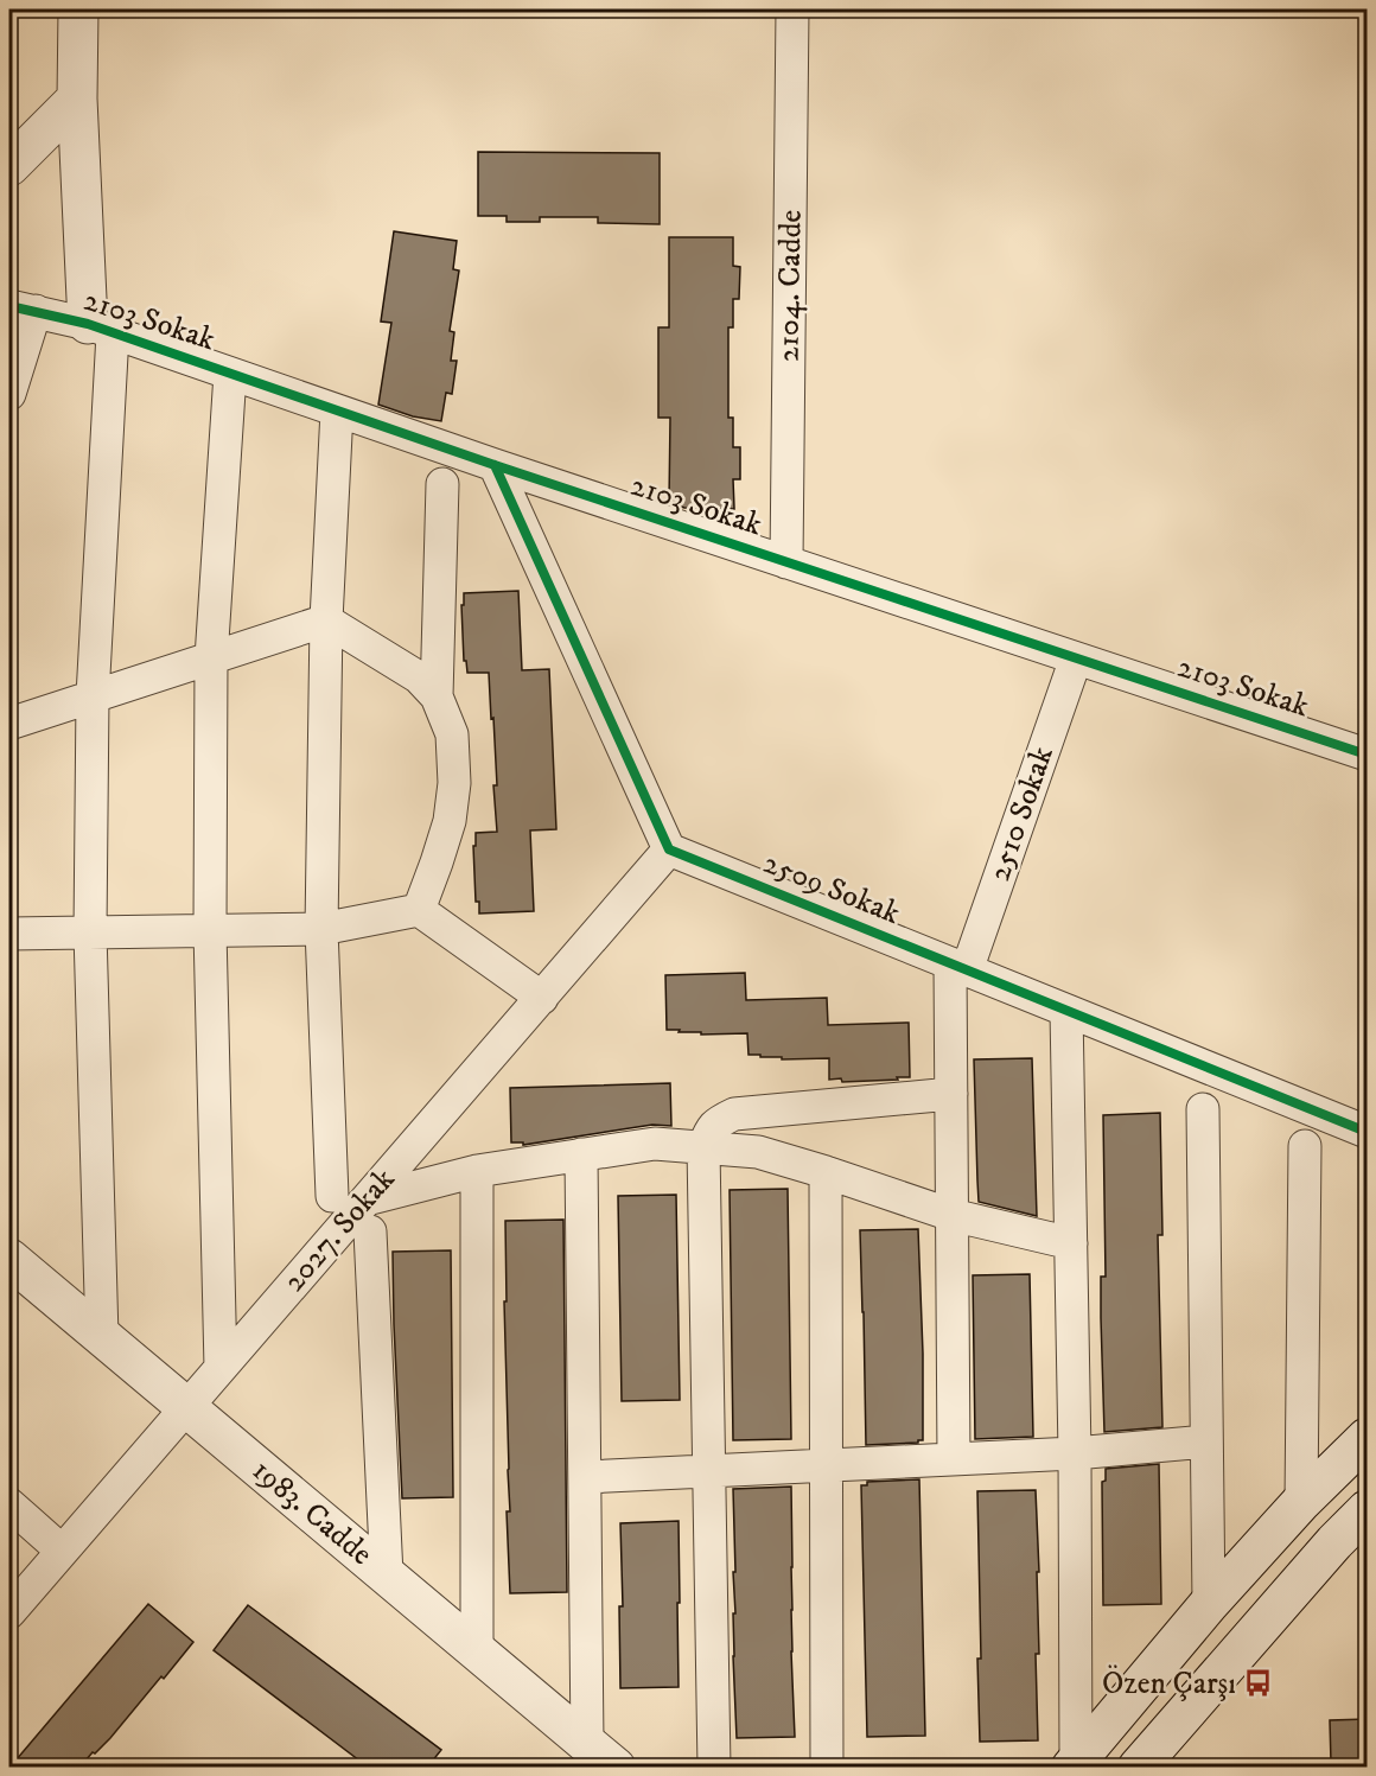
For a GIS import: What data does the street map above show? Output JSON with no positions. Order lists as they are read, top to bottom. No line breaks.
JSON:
{"streets":{"street":["2104. Cadde","2103 Sokak","2510 Sokak","2509 Sokak","2027. Sokak","1983. Cadde"]},"crossings":[["2104. Cadde","2103 Sokak"],["2103 Sokak","2510 Sokak"],["2510 Sokak","2509 Sokak"],["2509 Sokak","2027. Sokak"],["2027. Sokak","1983. Cadde"]],"places":{"bus stop":["Özen Çarşı"]}}
